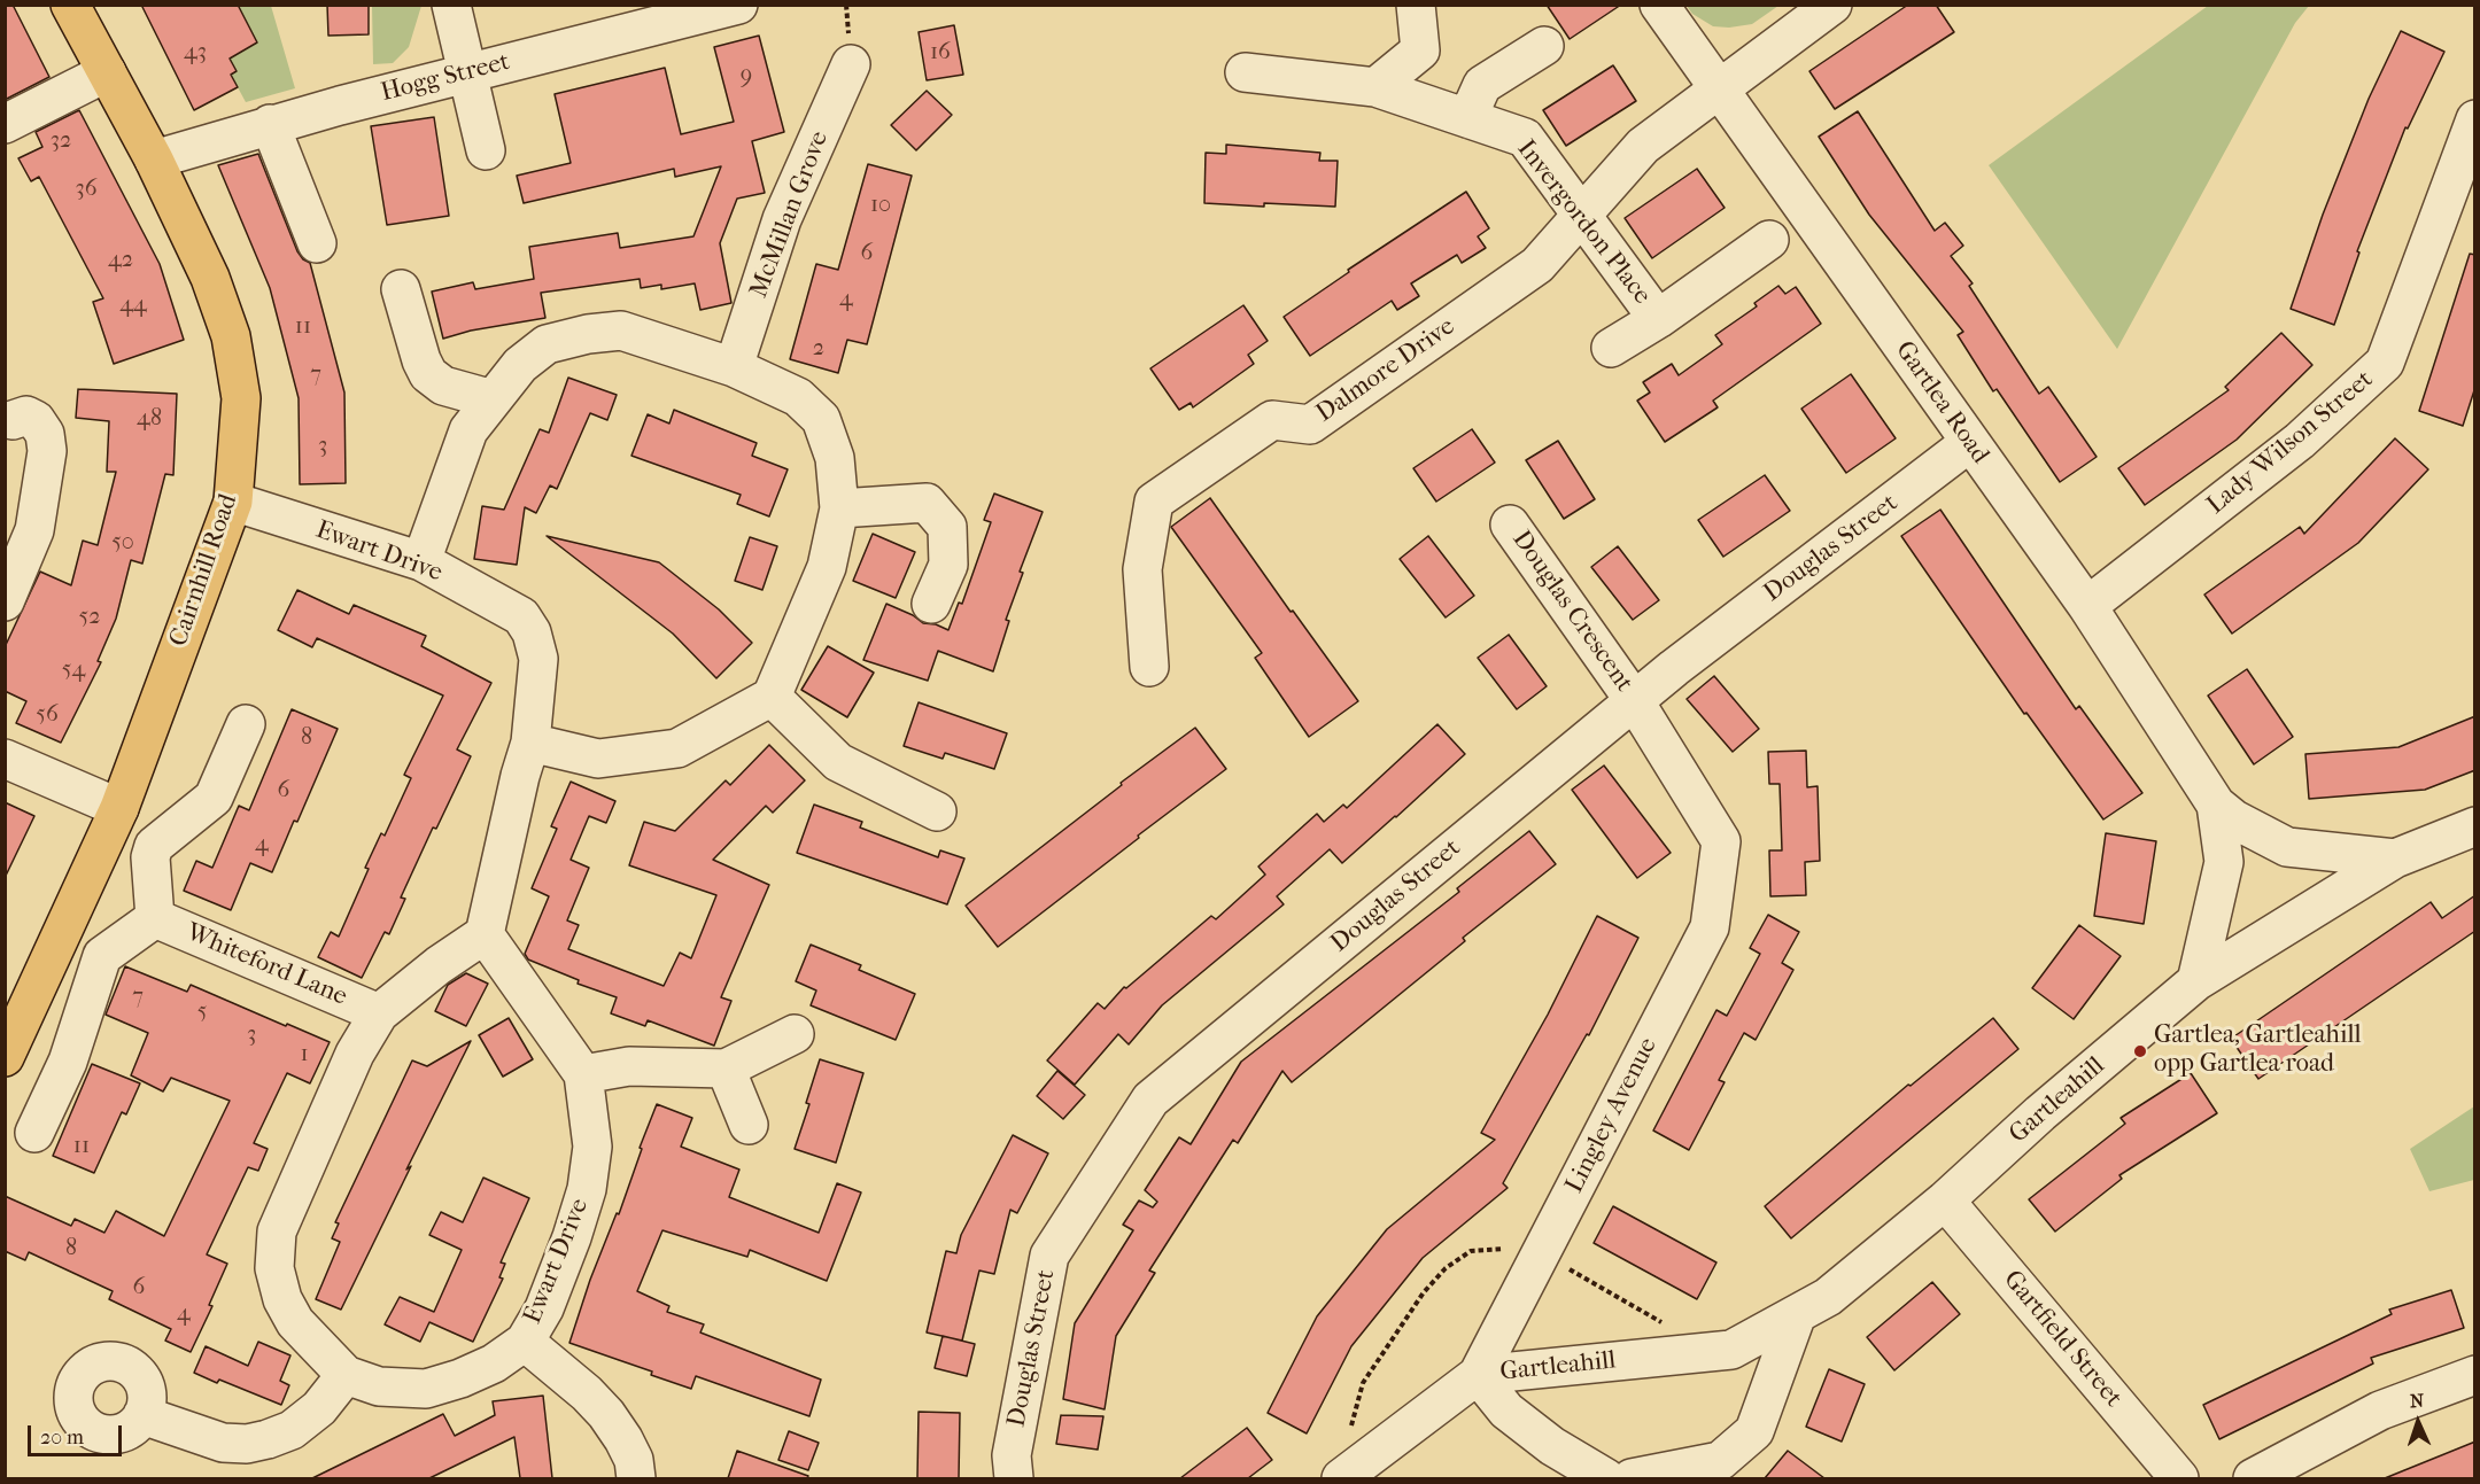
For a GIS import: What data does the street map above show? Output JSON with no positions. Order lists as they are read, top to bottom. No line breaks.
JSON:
{"streets":{"main road":["Cairnhill Road"],"street":["Hogg Street","McMillan Grove","Invergordon Place","Dalmore Drive","Gartlea Road","Lady Wilson Street","Douglas Street","Ewart Drive","Douglas Crescent","Whiteford Lane","Gartleahill","Lingley Avenue","Gartfield Street"]},"crossings":[["Hogg Street","Cairnhill Road"],["Invergordon Place","Dalmore Drive"],["Dalmore Drive","Gartlea Road"],["Gartlea Road","Lady Wilson Street"],["Gartlea Road","Douglas Street"],["Gartlea Road","Gartleahill"],["Douglas Street","Douglas Crescent"],["Douglas Street","Lingley Avenue"],["Ewart Drive","Cairnhill Road"],["Ewart Drive","Whiteford Lane"],["Douglas Crescent","Lingley Avenue"],["Gartleahill","Lingley Avenue"],["Gartleahill","Gartfield Street"]],"places":["Gartlea, Gartleahill opp Gartlea road"],"house_numbers":["43","16","9","32","36","10","6","42","4","44","11","2","7","48","3","50","52","54","56","8","6","4","7","5","3","1","11","8","6","4"],"scale_bar":"20 m","north":"top"}
